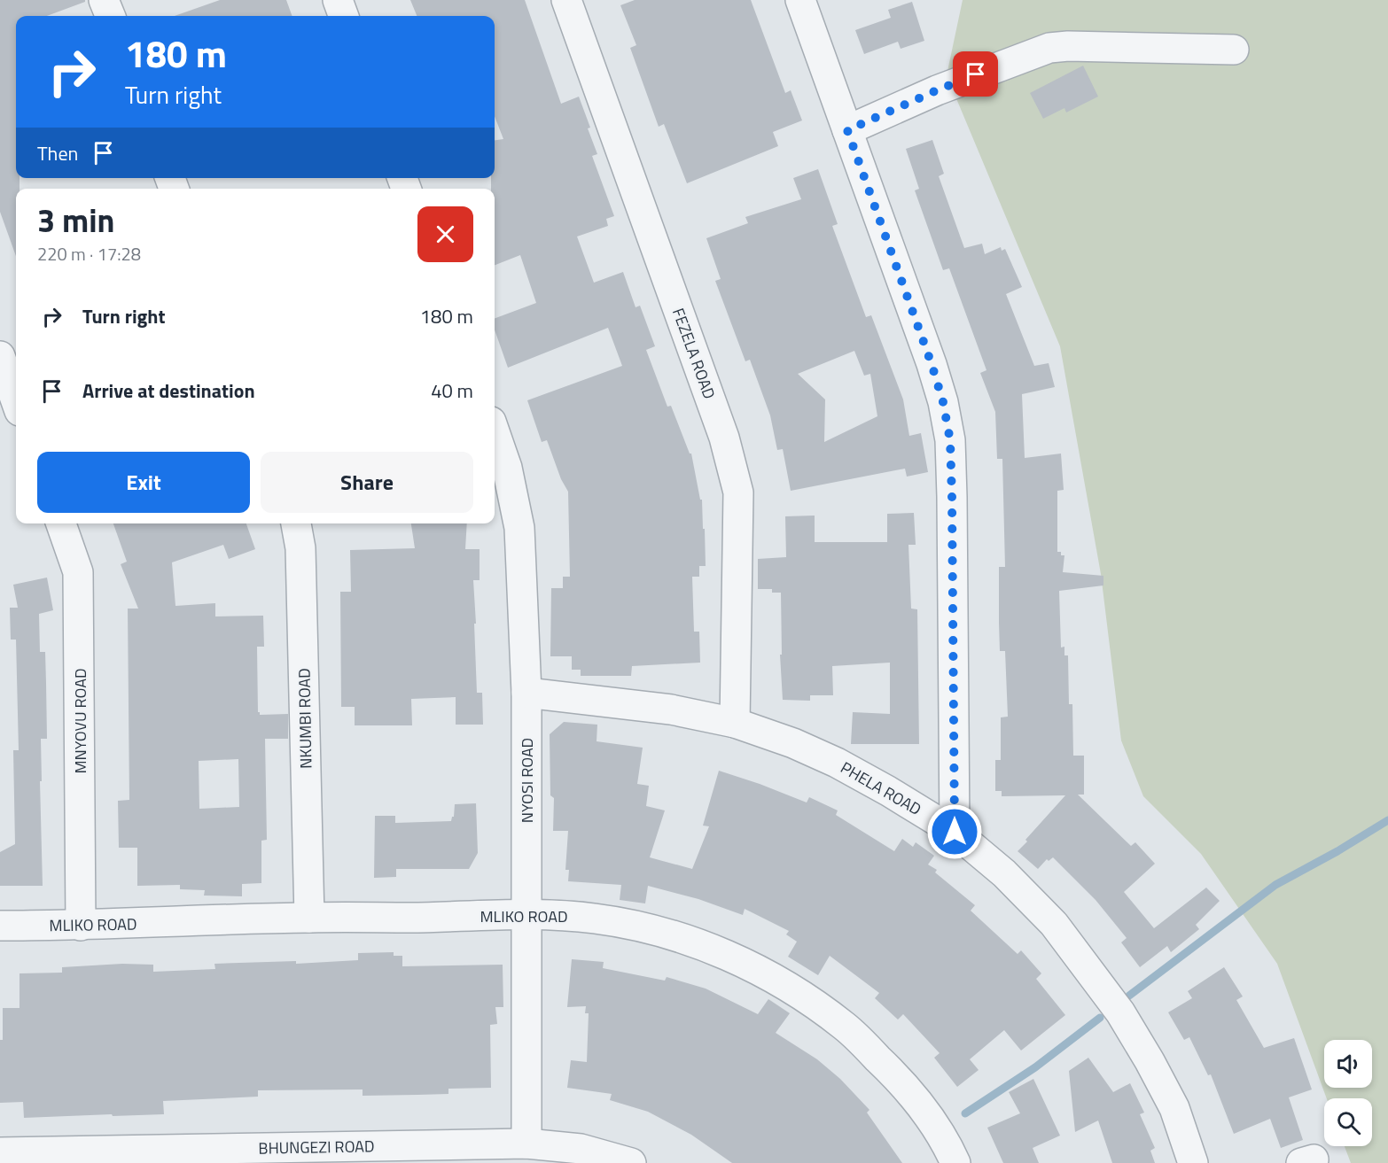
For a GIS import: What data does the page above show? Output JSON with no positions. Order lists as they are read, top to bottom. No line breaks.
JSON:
{"streets":{"street":["FEZELA ROAD","NKUMBI ROAD","MNYOVU ROAD","NYOSI ROAD","PHELA ROAD","MLIKO ROAD","BHUNGEZI ROAD"]},"crossings":[["FEZELA ROAD","PHELA ROAD"],["NKUMBI ROAD","MLIKO ROAD"],["MNYOVU ROAD","MLIKO ROAD"],["NYOSI ROAD","PHELA ROAD"],["NYOSI ROAD","MLIKO ROAD"],["NYOSI ROAD","BHUNGEZI ROAD"]],"page":{"turn":["180 m","Turn right"],"then":"Then","heading":["3 min","220 m · 17:28"],"list":[{"name":"Turn right","value":"180 m"},{"name":"Arrive at destination","value":"40 m"}],"buttons":["Exit","Share"]}}
